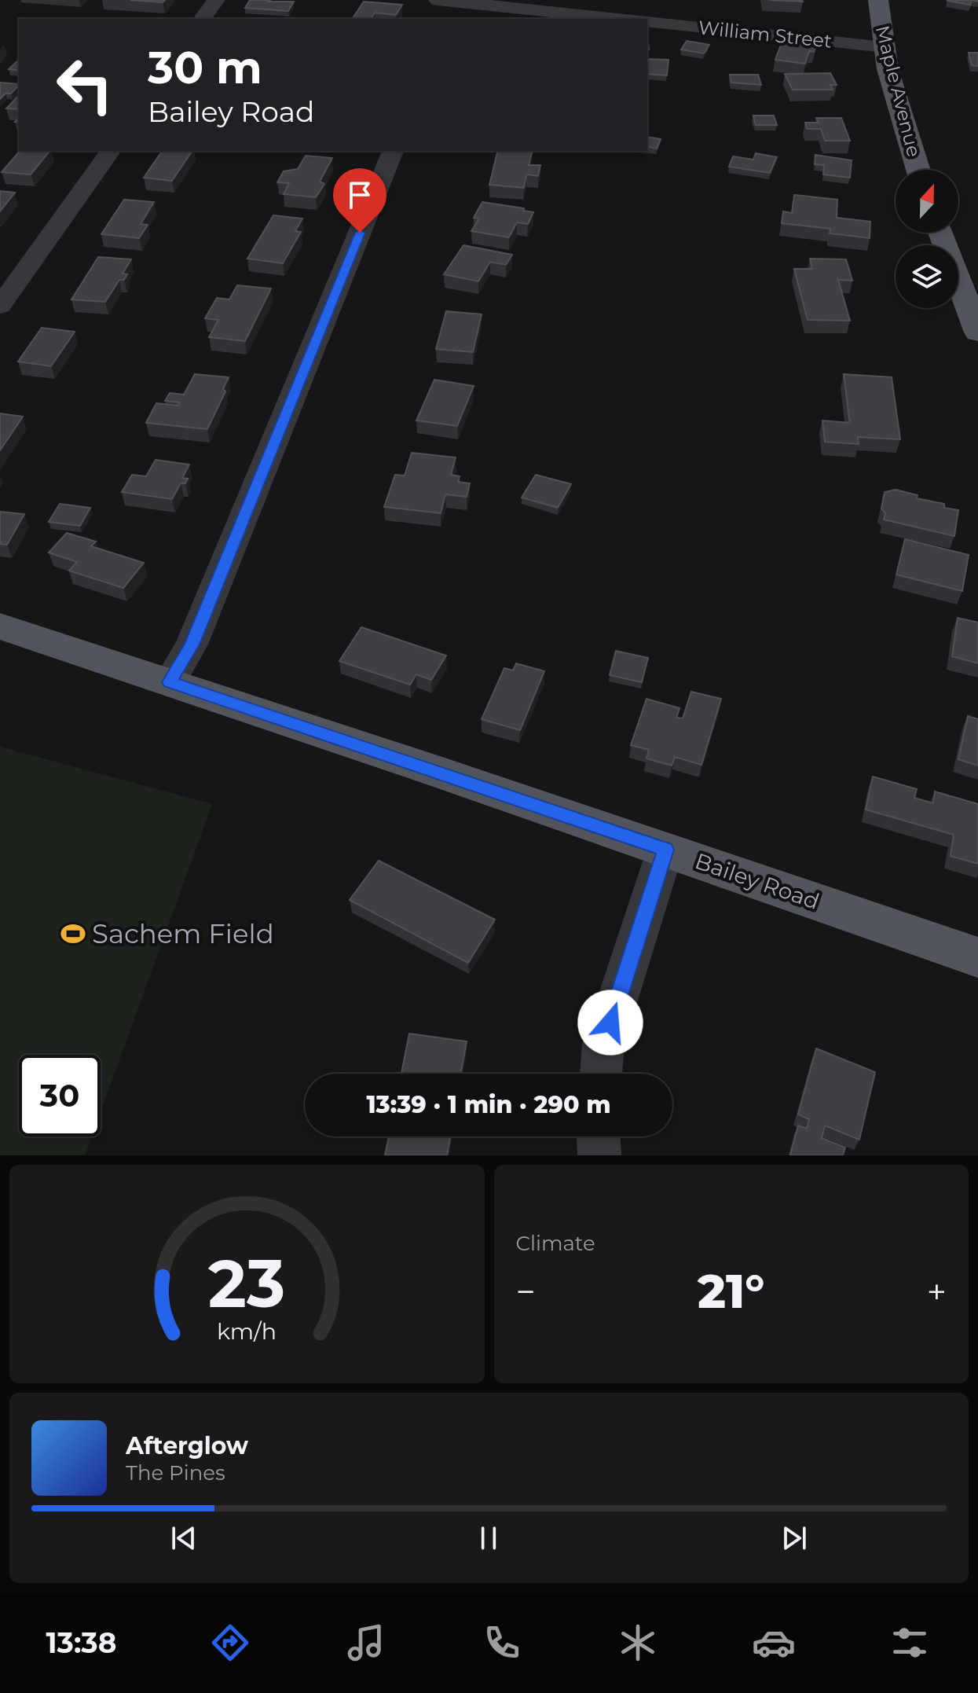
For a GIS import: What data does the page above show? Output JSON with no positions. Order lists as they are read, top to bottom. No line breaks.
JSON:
{"streets":{"main road":["Maple Avenue","Bailey Road"],"street":["William Street"]},"crossings":[["William Street","Maple Avenue"]],"places":{"sports":["Sachem Field"]},"north":"top","page":{"turn":["30 m","Bailey Road"],"limit":"30","trip":"13:39 · 1 min · 290 m","tile":"Climate","heat":["−","21°","+"],"song":["Afterglow","The Pines"],"tabs":"13:38","gauge":["23","km/h"]}}
